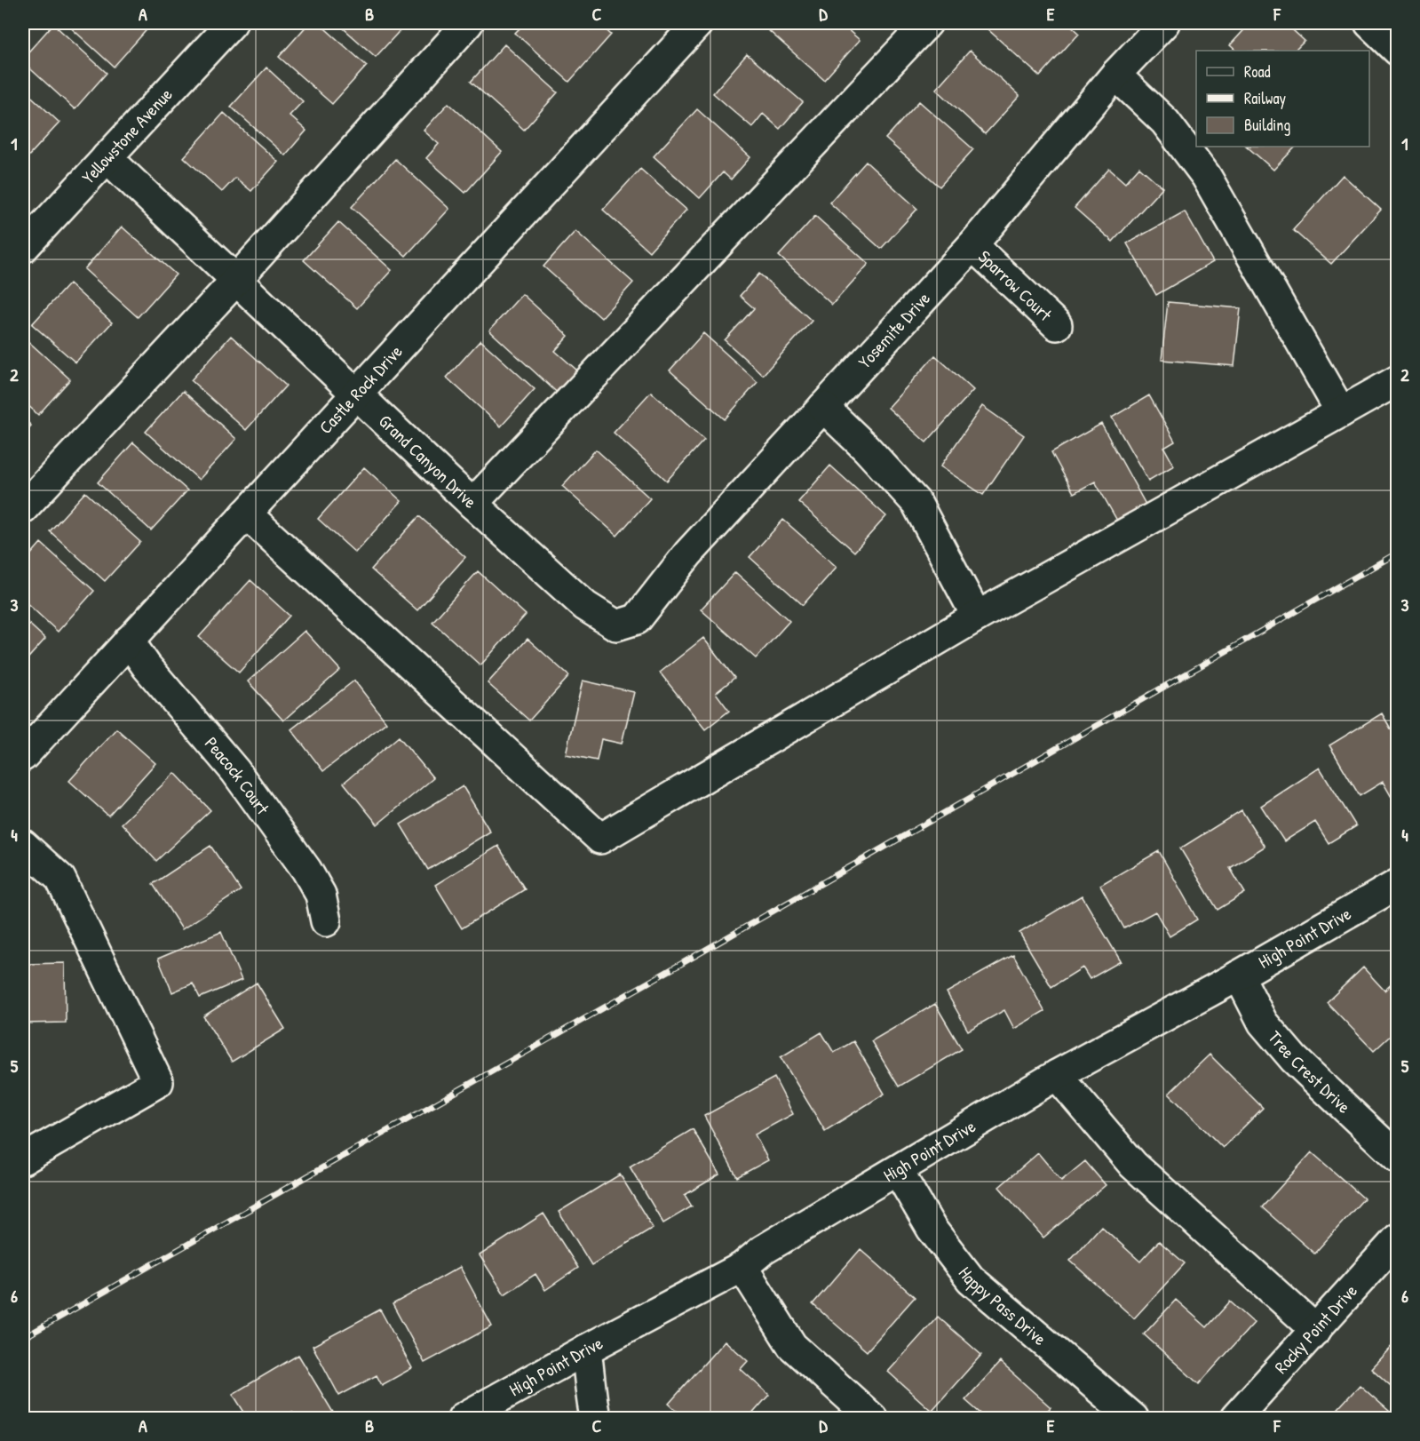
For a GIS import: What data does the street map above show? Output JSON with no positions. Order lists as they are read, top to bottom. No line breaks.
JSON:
{"streets":{"street":["Yellowstone Avenue","Sparrow Court","Yosemite Drive","Castle Rock Drive","Grand Canyon Drive","Peacock Court","High Point Drive","Tree Crest Drive","Happy Pass Drive","Rocky Point Drive"]},"crossings":[["Yellowstone Avenue","Grand Canyon Drive"],["Sparrow Court","Yosemite Drive"],["Yosemite Drive","Grand Canyon Drive"],["Castle Rock Drive","Grand Canyon Drive"],["Castle Rock Drive","Peacock Court"],["High Point Drive","Tree Crest Drive"],["High Point Drive","Happy Pass Drive"]],"legend":["Road","Railway","Building"],"grid":{"columns":["A","B","C","D","E","F"],"rows":["1","2","3","4","5","6"]}}
